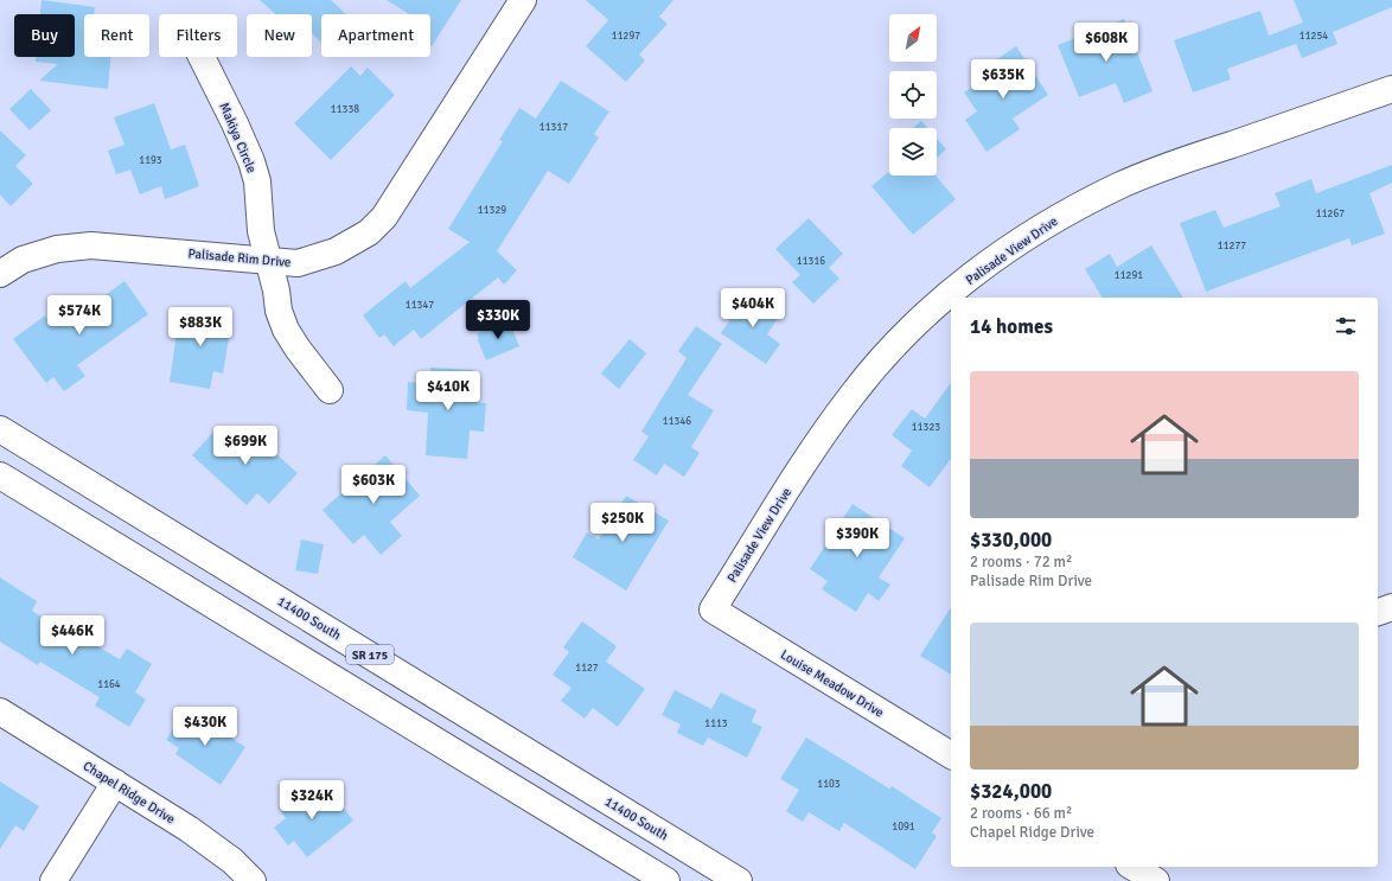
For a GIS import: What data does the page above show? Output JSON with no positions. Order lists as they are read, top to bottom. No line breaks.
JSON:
{"streets":{"street":["Makiya Circle","Palisade View Drive","Palisade Rim Drive","11400 South","SR 175","Louise Meadow Drive","Chapel Ridge Drive"]},"crossings":[["Makiya Circle","Palisade Rim Drive"],["Palisade View Drive","Louise Meadow Drive"]],"house_numbers":["11297","11254","11338","11317","1193","11329","11267","11277","11316","11291","11347","11346","11323","1127","1164","1113","1103","1091"],"north":"top right","page":{"chip":["Buy","Rent","Filters","New","Apartment"],"price":["$608K","$635K","$404K","$574K","$330K","$883K","$410K","$699K","$603K","$250K","$390K","$446K","$430K","$324K"],"heading":"14 homes","list":[{"name":"$330,000","note":"2 rooms · 72 m² · Palisade Rim Drive"},{"name":"$324,000","note":"2 rooms · 66 m² · Chapel Ridge Drive"}]}}
